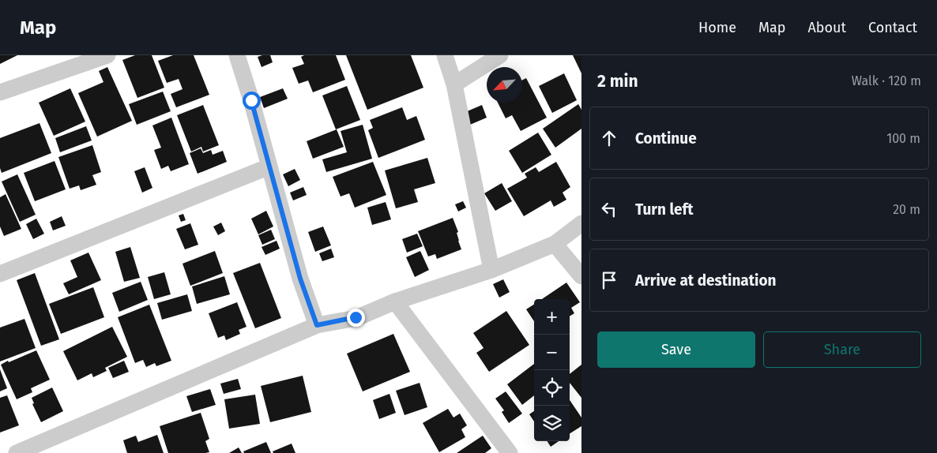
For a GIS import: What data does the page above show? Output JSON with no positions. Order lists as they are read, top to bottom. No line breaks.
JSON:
{"north":"bottom left","page":{"header":"Map","nav":["Home","Map","About","Contact"],"heading":["2 min","Walk · 120 m"],"list":[["Continue","100 m"],["Turn left","20 m"],"Arrive at destination"],"map_buttons":["+","−"],"buttons":["Save","Share"]}}
